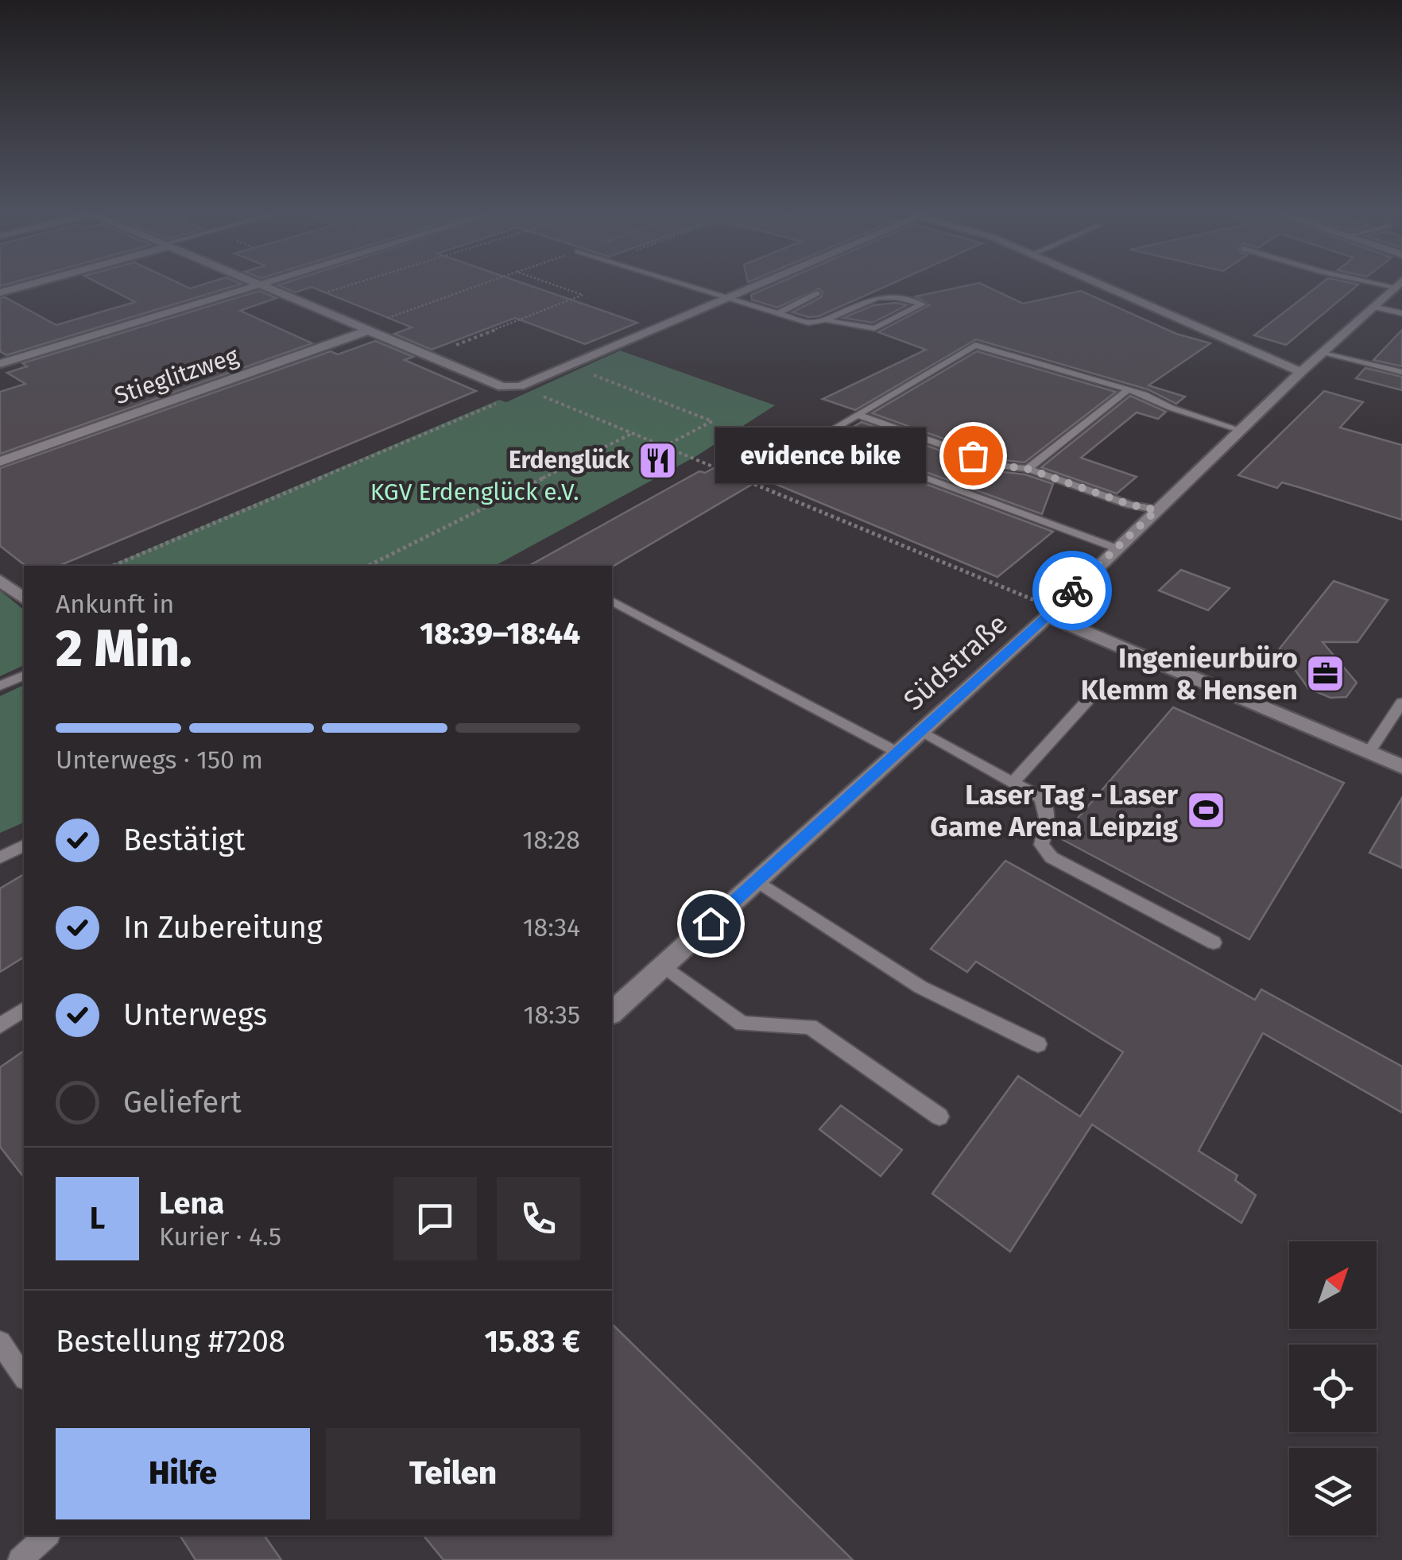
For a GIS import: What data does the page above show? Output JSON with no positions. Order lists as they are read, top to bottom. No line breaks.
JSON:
{"streets":{"street":["Stieglitzweg","Südstraße"]},"parks":["KGV Erdenglück e.V."],"places":{"other":["evidence bike"],"restaurant":["Erdenglück"],"office":["Ingenieurbüro Klemm & Hensen"],"sports":["Laser Tag - Laser Game Arena Leipzig"]},"north":"top right","page":{"bubble":"evidence bike","heading":["2 Min.","Ankunft in","18:39–18:44"],"panel":["Lena","Kurier · 4.5","Bestellung #7208","15.83 €"],"bar":"Unterwegs · 150 m","list":[["Bestätigt","18:28"],["In Zubereitung","18:34"],["Unterwegs","18:35"],"Geliefert"],"round":"L","buttons":["Hilfe","Teilen"]}}
